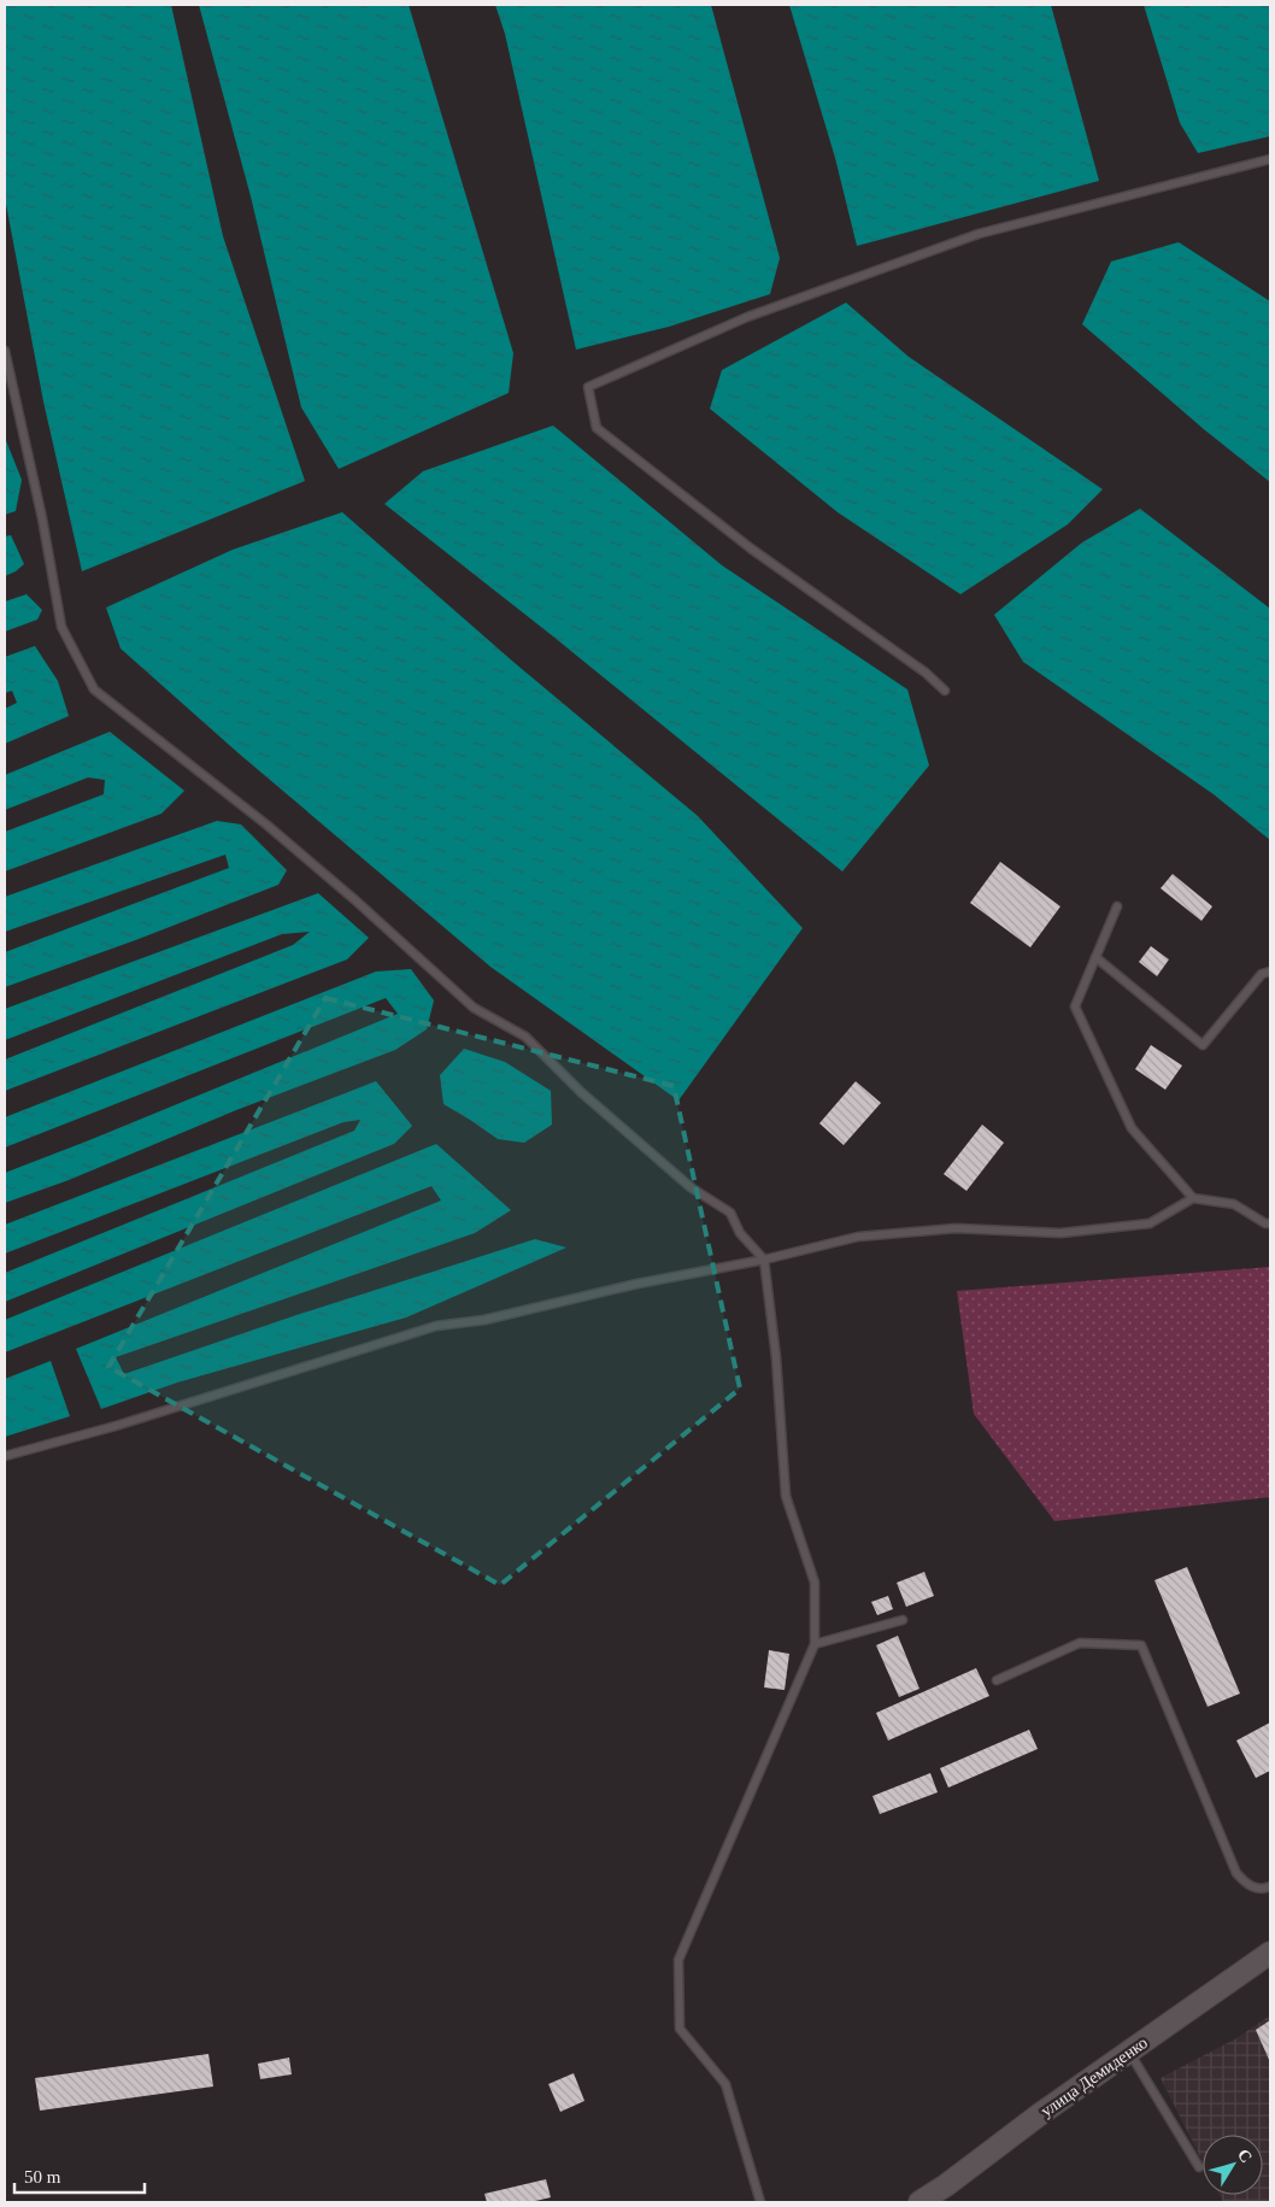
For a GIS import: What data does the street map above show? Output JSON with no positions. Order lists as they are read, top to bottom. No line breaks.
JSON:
{"streets":{"main road":["улица Демиденко"]},"scale_bar":"50 m","north":"top right"}
